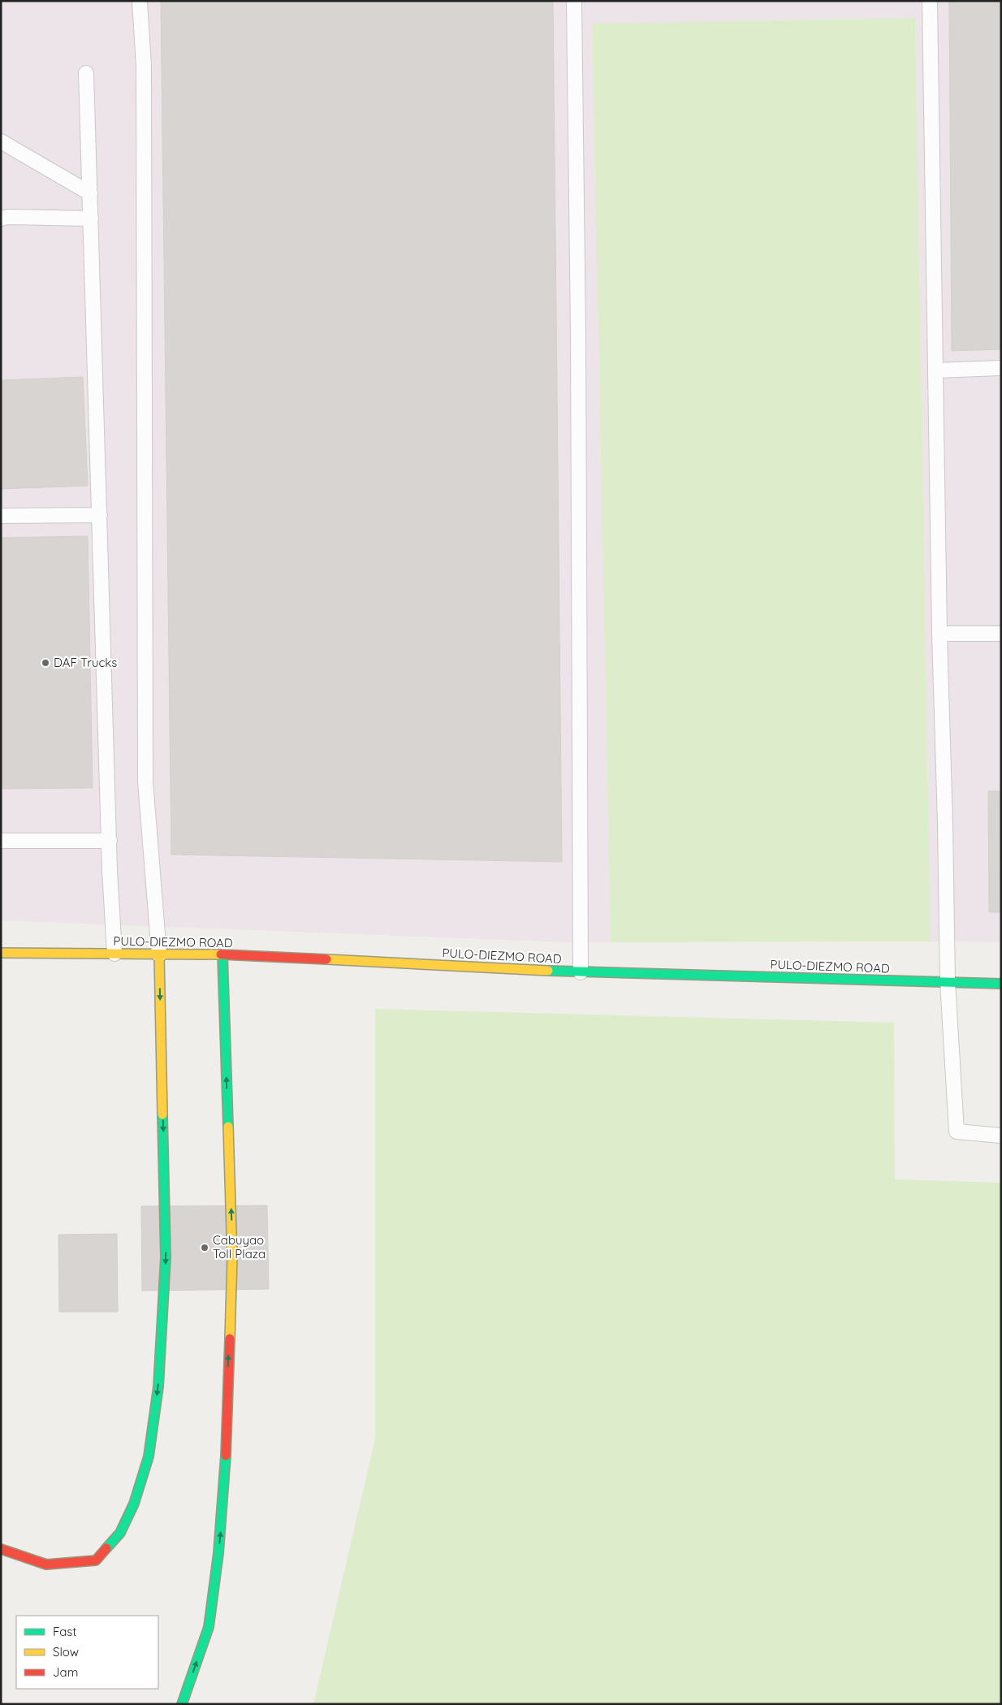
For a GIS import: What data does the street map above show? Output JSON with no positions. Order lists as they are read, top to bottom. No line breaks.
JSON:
{"streets":{"main road":["PULO-DIEZMO ROAD"]},"places":["DAF Trucks","Cabuyao Toll Plaza"],"legend":["Fast","Slow","Jam"]}
